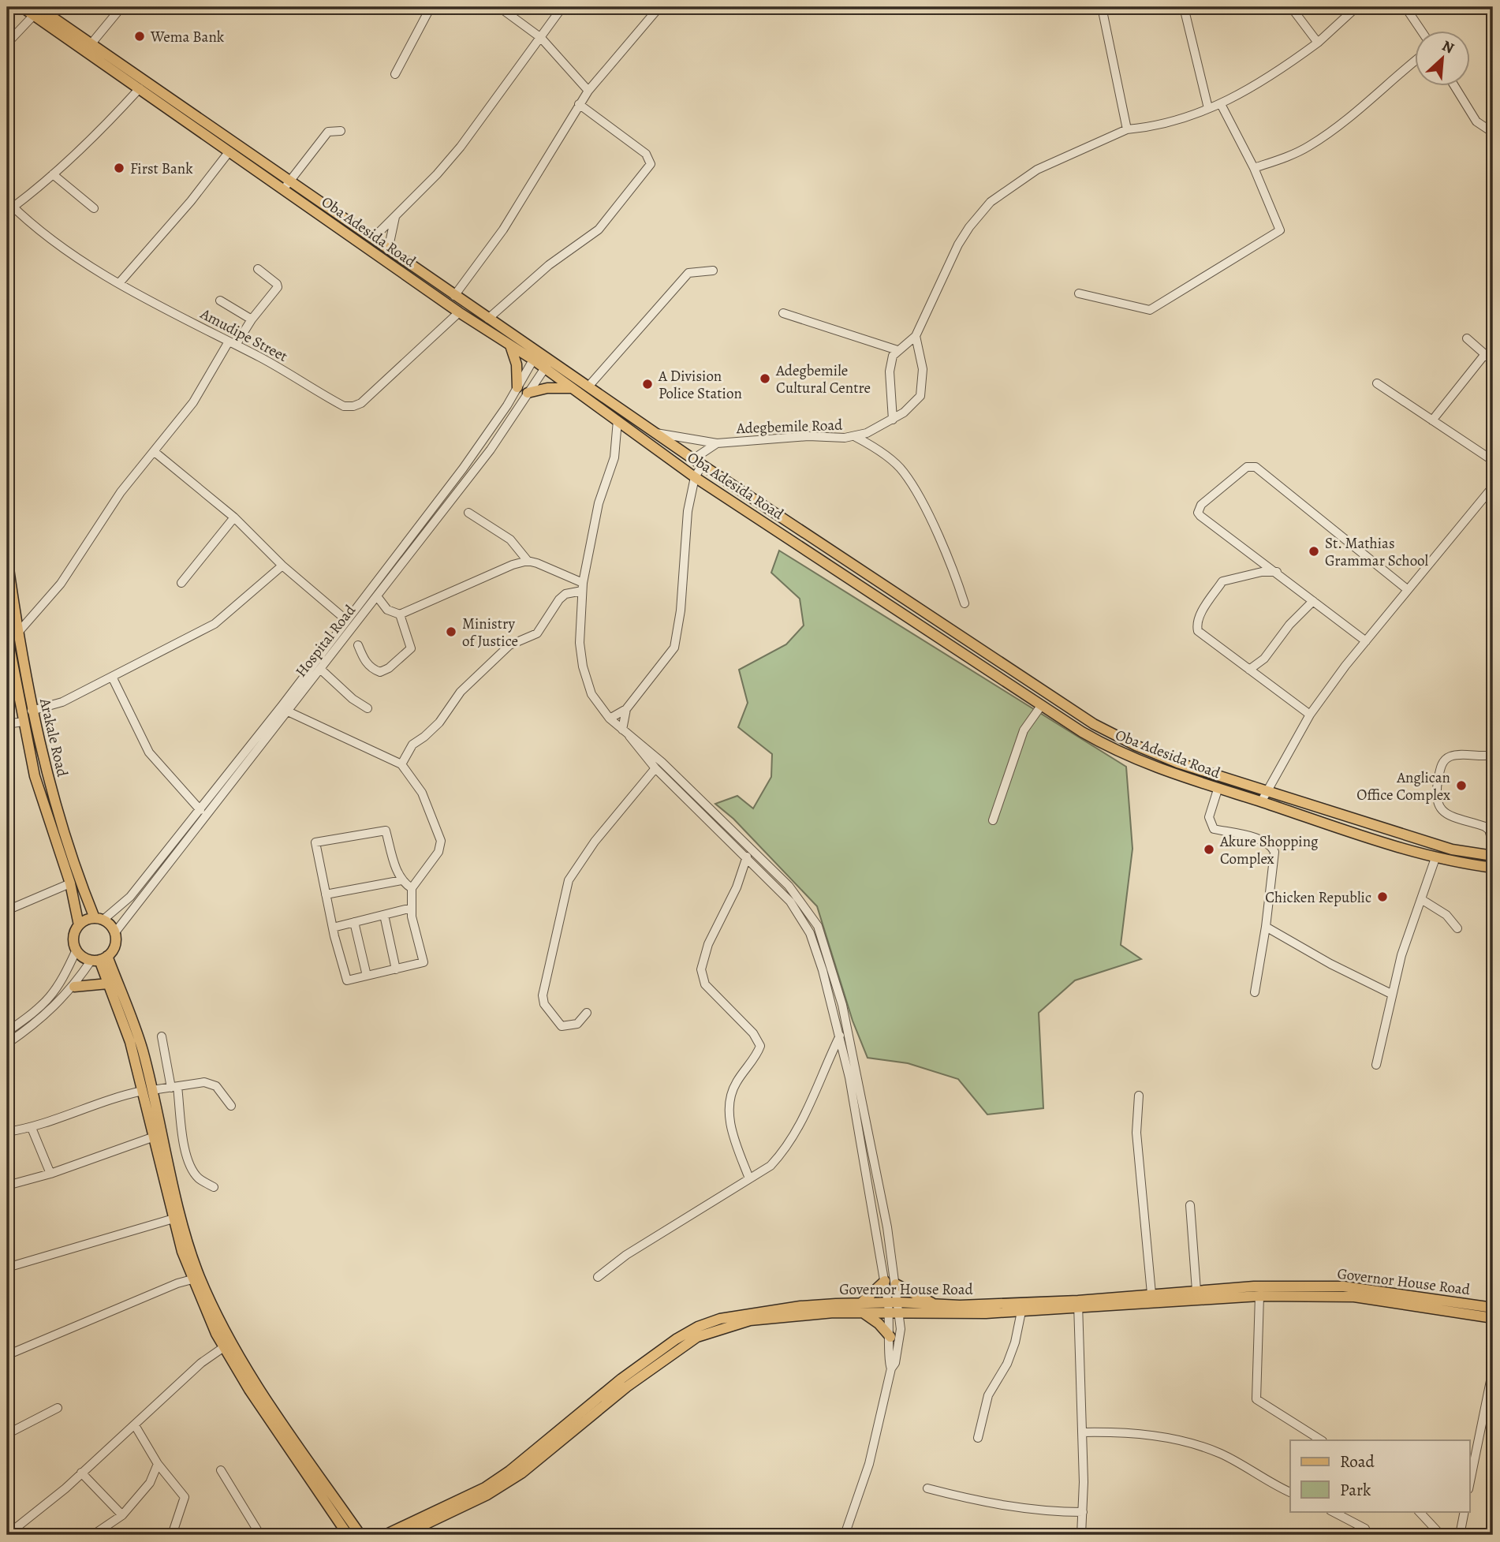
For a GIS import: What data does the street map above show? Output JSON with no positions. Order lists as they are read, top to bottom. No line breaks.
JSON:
{"streets":{"main road":["Oba Adesida Road","Arakale Road","Governor House Road"],"street":["Amudipe Street","Adegbemile Road","Hospital Road"]},"crossings":[["Oba Adesida Road","Amudipe Street"],["Oba Adesida Road","Hospital Road"],["Hospital Road","Arakale Road"]],"places":["Wema Bank","First Bank","Adegbemile Cultural Centre","A Division Police Station","St. Mathias Grammar School","Ministry of Justice","Anglican Office Complex","Akure Shopping Complex","Chicken Republic"],"legend":["Road","Park"],"north":"top right"}
